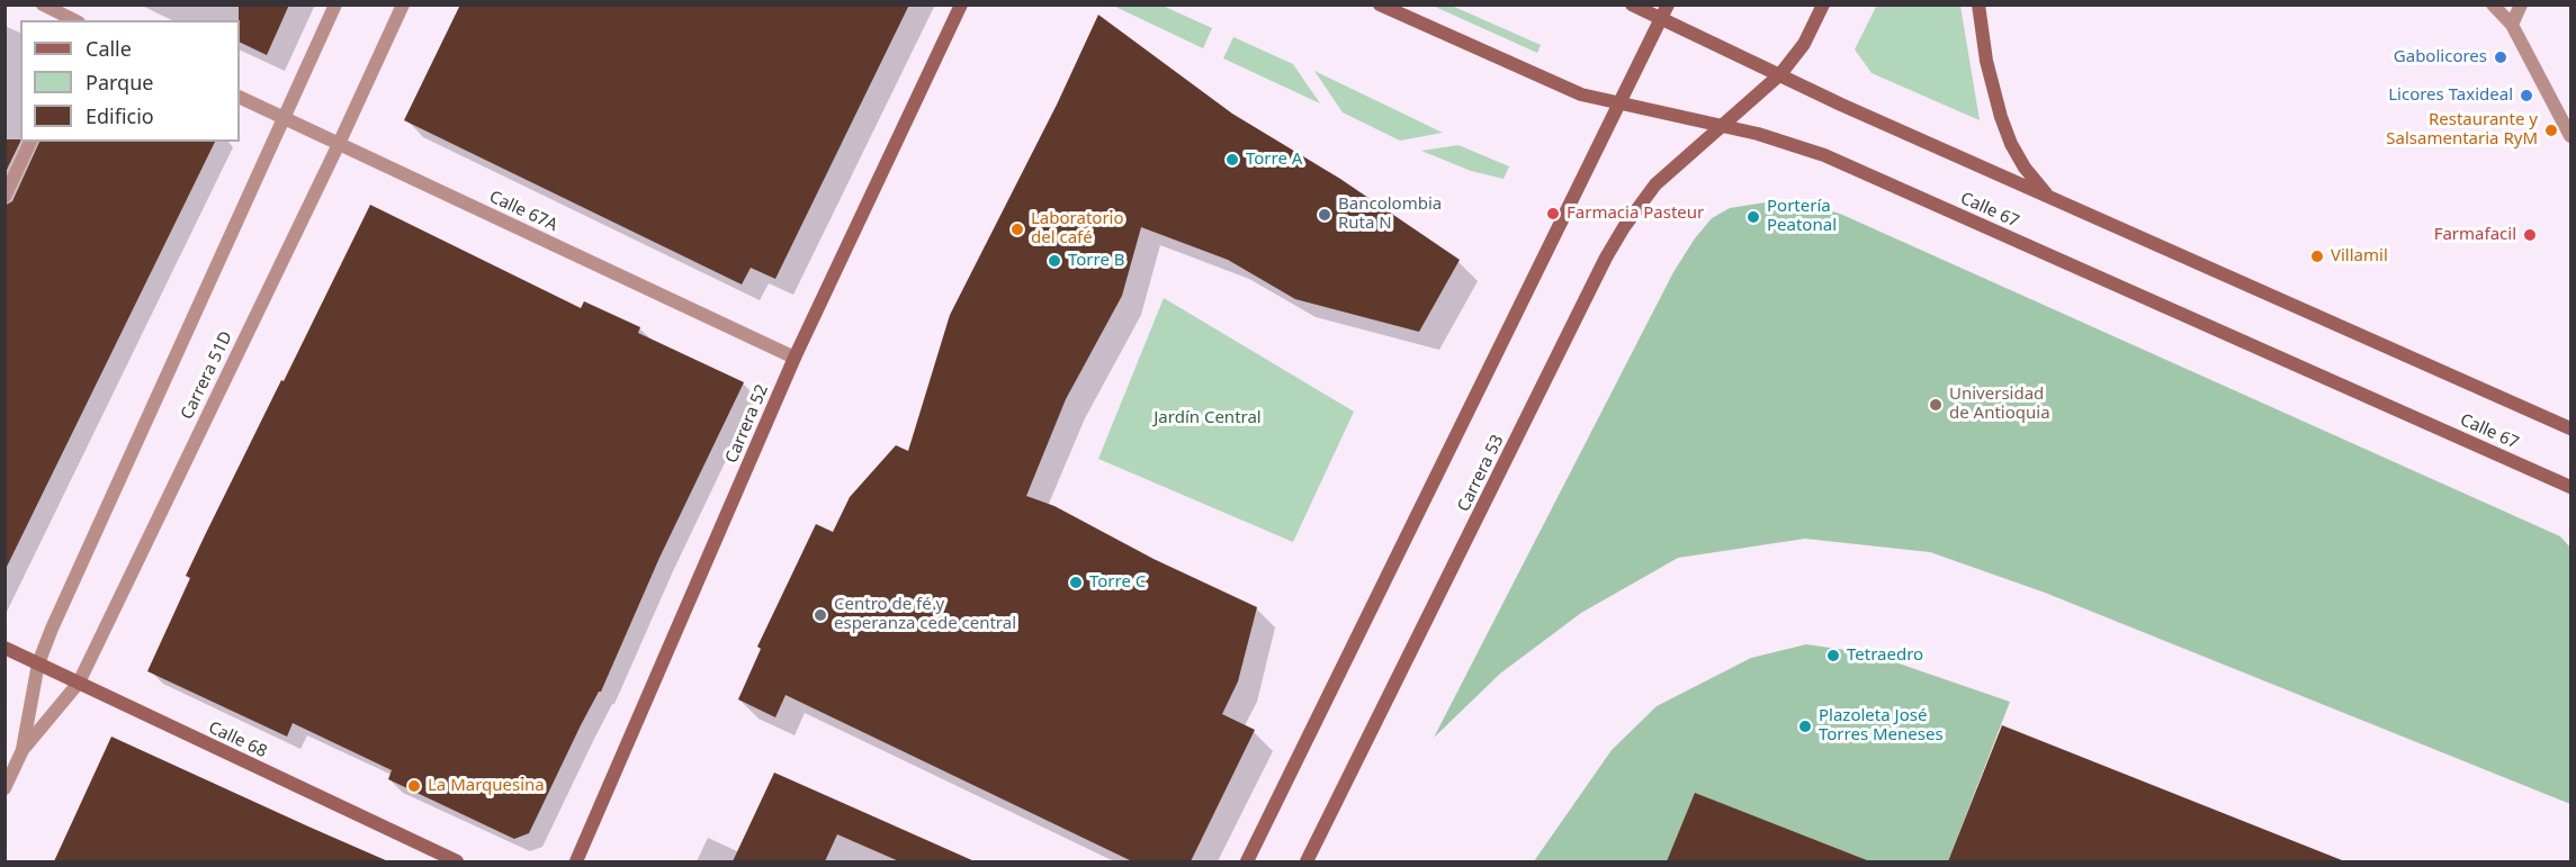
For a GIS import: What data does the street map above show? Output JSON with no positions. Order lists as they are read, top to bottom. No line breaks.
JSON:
{"streets":{"main road":["Calle 67","Carrera 52","Carrera 53","Calle 68"],"street":["Calle 67A","Carrera 51D"]},"crossings":[["Calle 67","Carrera 53"],["Calle 67A","Carrera 51D"],["Calle 67A","Carrera 52"],["Carrera 51D","Calle 68"]],"parks":["Jardín Central"],"places":["Gabolicores","Licores Taxideal","Restaurante y Salsamentaria RyM","Torre A","Farmacia Pasteur","Bancolombia Ruta N","Portería Peatonal","Laboratorio del café","Farmafacil","Villamil","Torre B","Universidad de Antioquia","Torre C","Centro de fé y esperanza cede central","Tetraedro","Plazoleta José Torres Meneses","La Marquesina"],"legend":["Calle","Parque","Edificio"]}
